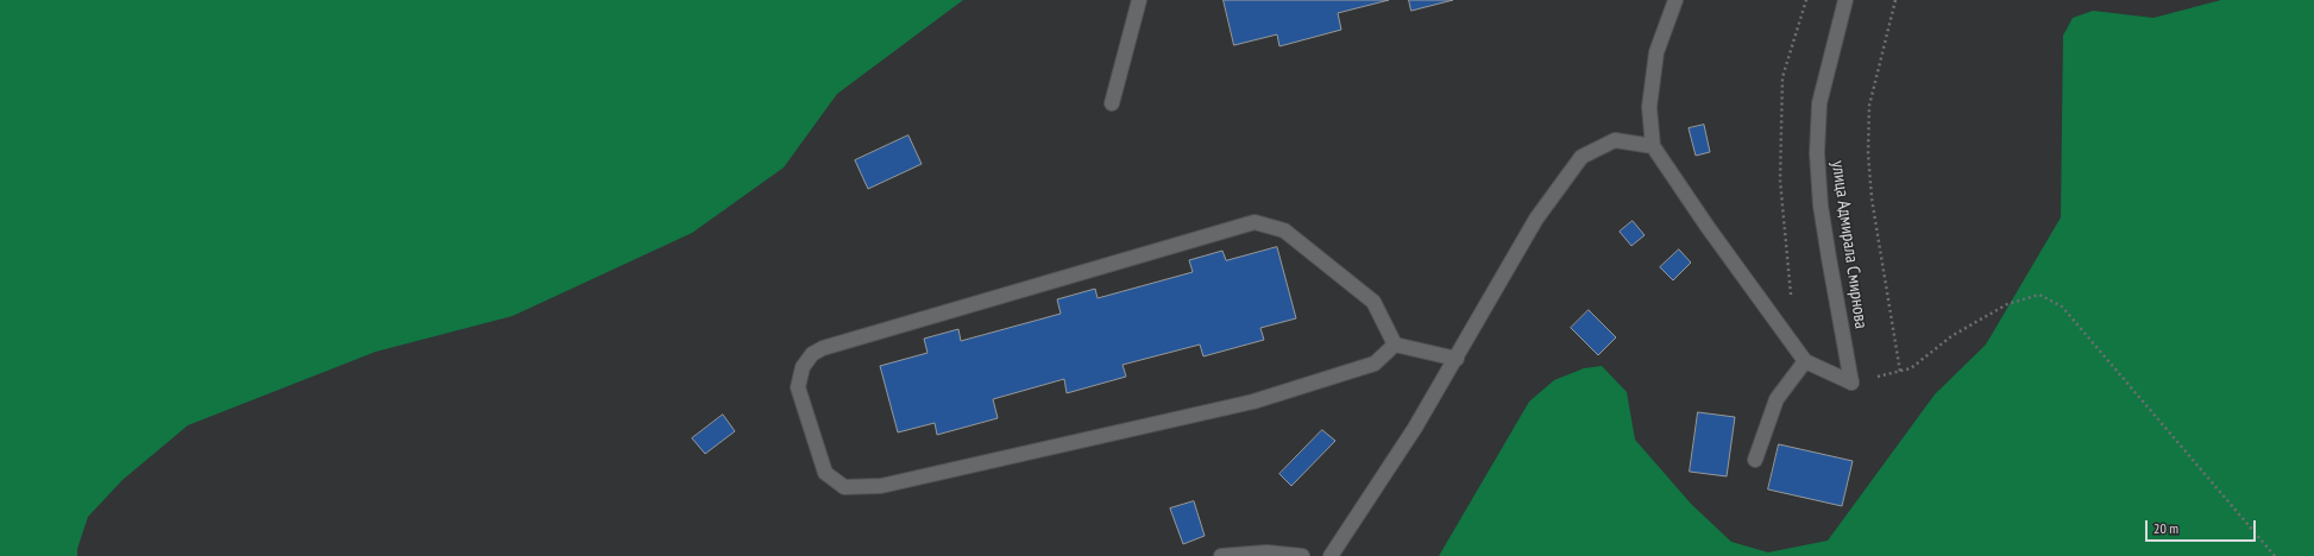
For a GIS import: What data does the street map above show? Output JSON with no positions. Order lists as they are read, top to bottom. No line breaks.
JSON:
{"streets":{"street":["улица Адмирала Смирнова"]},"scale_bar":"20 m"}
